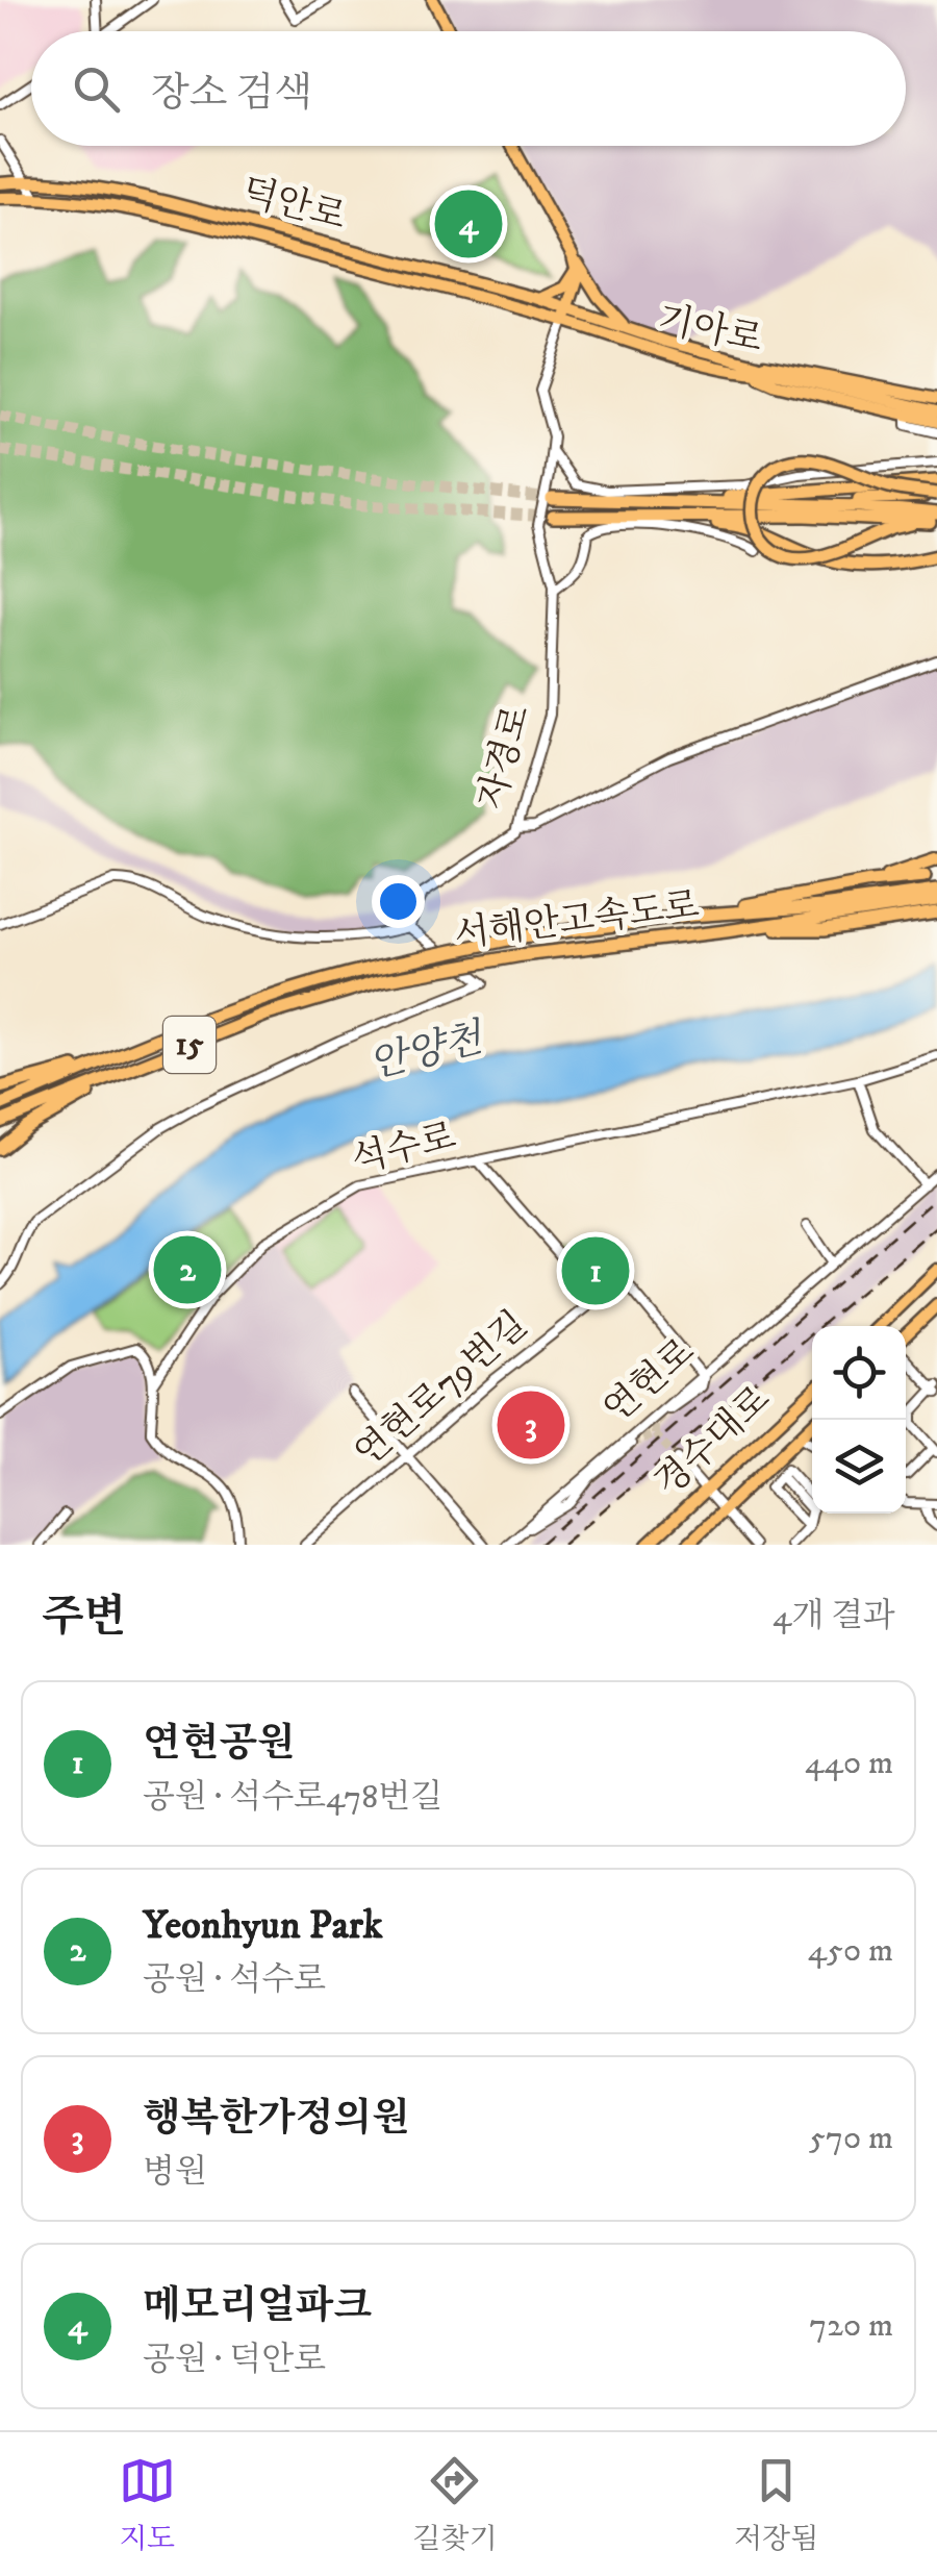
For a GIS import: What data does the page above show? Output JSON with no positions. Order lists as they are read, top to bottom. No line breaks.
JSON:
{"streets":{"highway":["서해안고속도로","15"],"main road":["덕안로","기아로","경수대로"],"street":["자경로","석수로","연현로","연현로79번길"]},"crossings":[["덕안로","기아로"],["덕안로","자경로"],["기아로","자경로"]],"water":["안양천"],"page":{"search":"장소 검색","pins":["4","2","1","3"],"heading":["주변","4개 결과"],"list":[{"mark":"1","name":"연현공원","note":"공원 · 석수로478번길","value":"440 m"},{"mark":"2","name":"Yeonhyun Park","note":"공원 · 석수로","value":"450 m"},{"mark":"3","name":"행복한가정의원","note":"병원","value":"570 m"},{"mark":"4","name":"메모리얼파크","note":"공원 · 덕안로","value":"720 m"}],"nav":["지도","길찾기","저장됨"]}}
